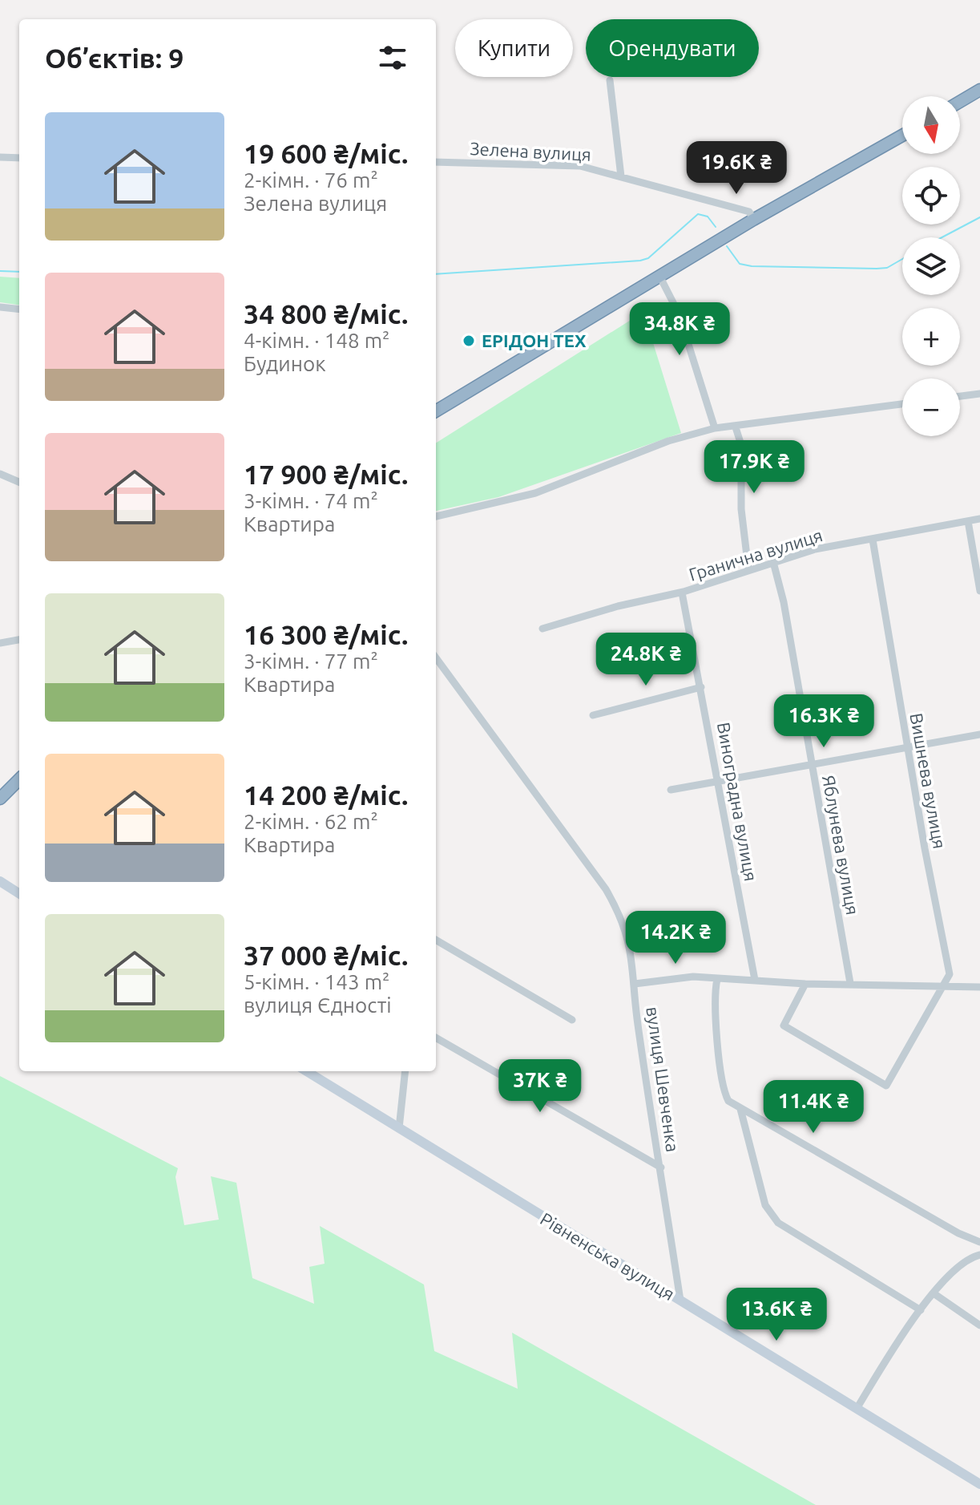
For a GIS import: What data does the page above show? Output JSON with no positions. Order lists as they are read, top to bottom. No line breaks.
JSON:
{"streets":{"main road":["Рівненська вулиця"],"street":["Зелена вулиця","Гранична вулиця","Вишнева вулиця","Виноградна вулиця","Яблунева вулиця","вулиця Шевченка"]},"crossings":[["Гранична вулиця","Вишнева вулиця"],["Гранична вулиця","Виноградна вулиця"],["Гранична вулиця","Яблунева вулиця"],["вулиця Шевченка","Рівненська вулиця"]],"places":["ЕРІДОН ТЕХ"],"north":"bottom","page":{"chip":["Купити","Орендувати"],"heading":"Об’єктів: 9","map_buttons":["+","−"],"list":[{"name":"19 600 ₴/міс.","note":"2-кімн. · 76 m² · Зелена вулиця"},{"name":"34 800 ₴/міс.","note":"4-кімн. · 148 m² · Будинок"},{"name":"17 900 ₴/міс.","note":"3-кімн. · 74 m² · Квартира"},{"name":"16 300 ₴/міс.","note":"3-кімн. · 77 m² · Квартира"},{"name":"14 200 ₴/міс.","note":"2-кімн. · 62 m² · Квартира"},{"name":"37 000 ₴/міс.","note":"5-кімн. · 143 m² · вулиця Єдності"}],"price":["19.6K ₴","34.8K ₴","17.9K ₴","24.8K ₴","16.3K ₴","14.2K ₴","37K ₴","11.4K ₴","13.6K ₴"]}}
